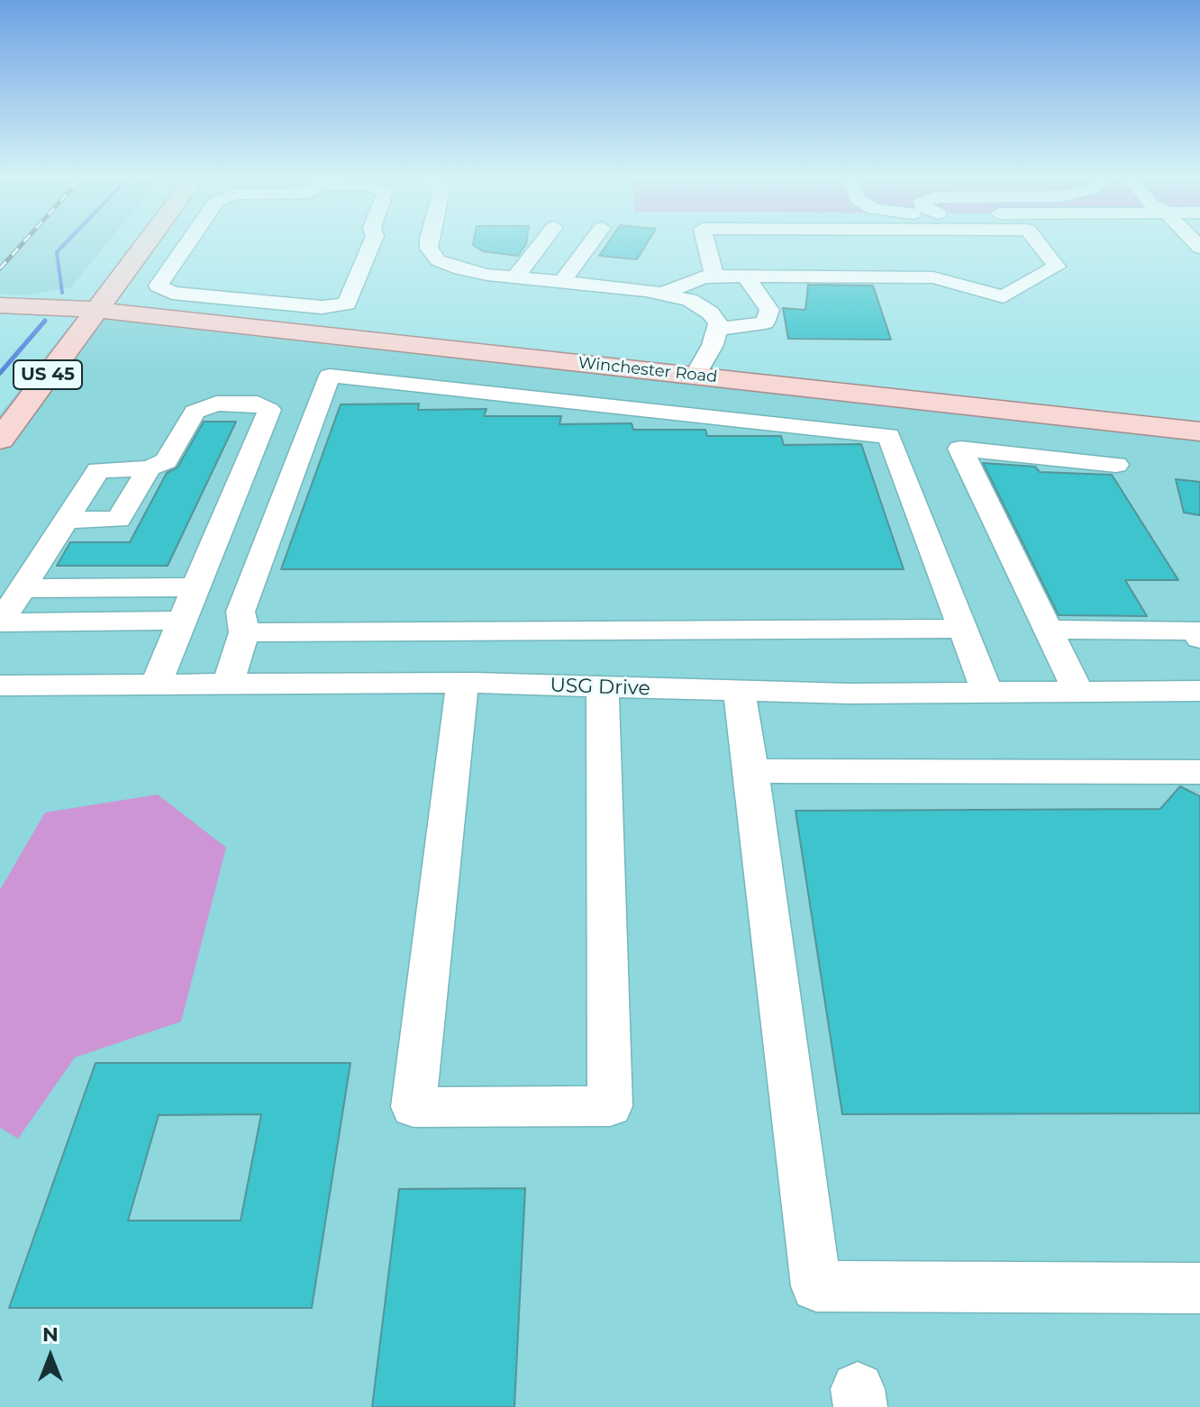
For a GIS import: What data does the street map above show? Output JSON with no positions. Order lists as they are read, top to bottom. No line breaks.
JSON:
{"streets":{"main road":["Winchester Road","US 45"],"street":["USG Drive"]},"crossings":[["Winchester Road","US 45"]],"north":"top"}
